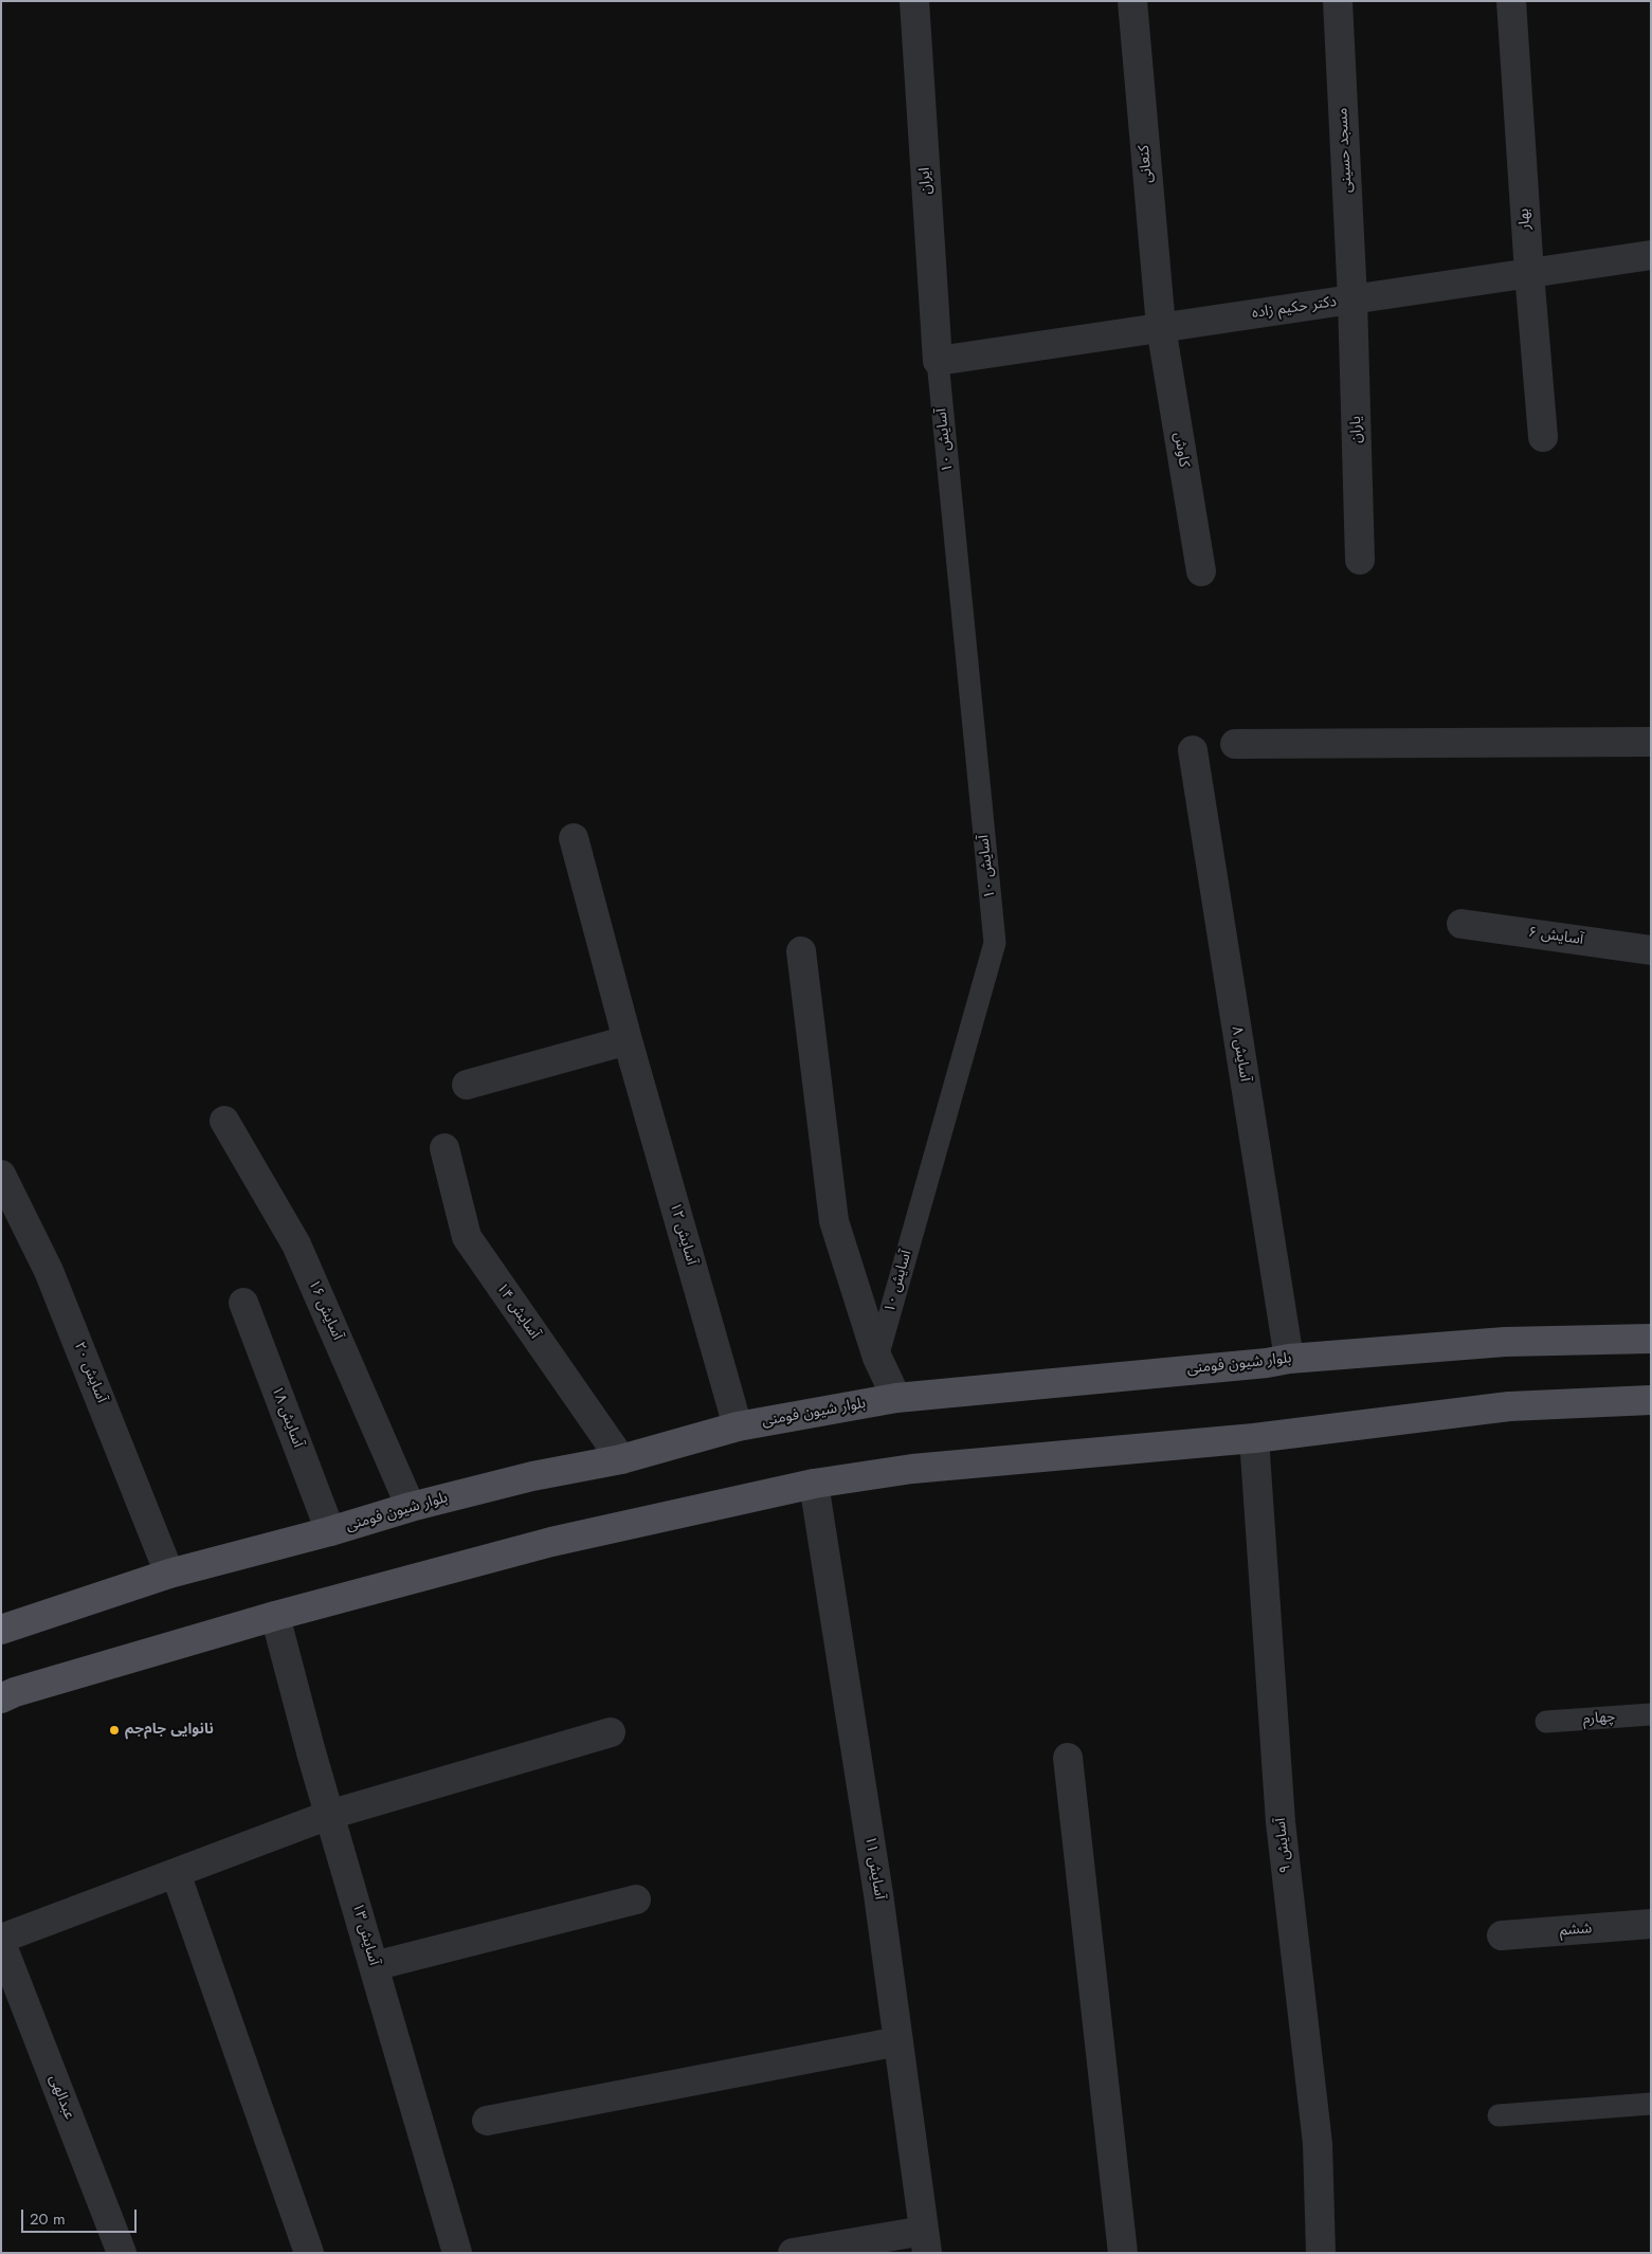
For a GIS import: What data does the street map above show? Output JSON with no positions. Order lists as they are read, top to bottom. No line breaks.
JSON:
{"streets":{"main road":["بلوار شیون فومنی"],"street":["مسجد حسینی","کنعانی","ایران","بهار","دکتر حکیم زاده","یاران","آسایش ‍۱۰","کاوش","آسایش ۶","آسایش ۸","آسایش ۱۲","آسایش ۱۶","آسایش ۱۴","آسایش ۲۰","آسایش ۱۸","آسایش ۹","آسایش ۱۱","ششم","آسایش ۱۳","عبدالهی"],"lane":["چهارم"]},"crossings":[["مسجد حسینی","دکتر حکیم زاده"],["مسجد حسینی","یاران"],["کنعانی","دکتر حکیم زاده"],["کنعانی","کاوش"],["ایران","دکتر حکیم زاده"],["ایران","آسایش ‍۱۰"],["بهار","دکتر حکیم زاده"],["دکتر حکیم زاده","یاران"],["دکتر حکیم زاده","آسایش ‍۱۰"],["دکتر حکیم زاده","کاوش"],["آسایش ‍۱۰","بلوار شیون فومنی"],["آسایش ۸","بلوار شیون فومنی"],["آسایش ۱۲","بلوار شیون فومنی"],["آسایش ۱۶","بلوار شیون فومنی"],["آسایش ۱۴","بلوار شیون فومنی"],["بلوار شیون فومنی","آسایش ۲۰"],["بلوار شیون فومنی","آسایش ۱۸"]],"places":["نانوایی جام‌جم"],"scale_bar":"20 m"}
